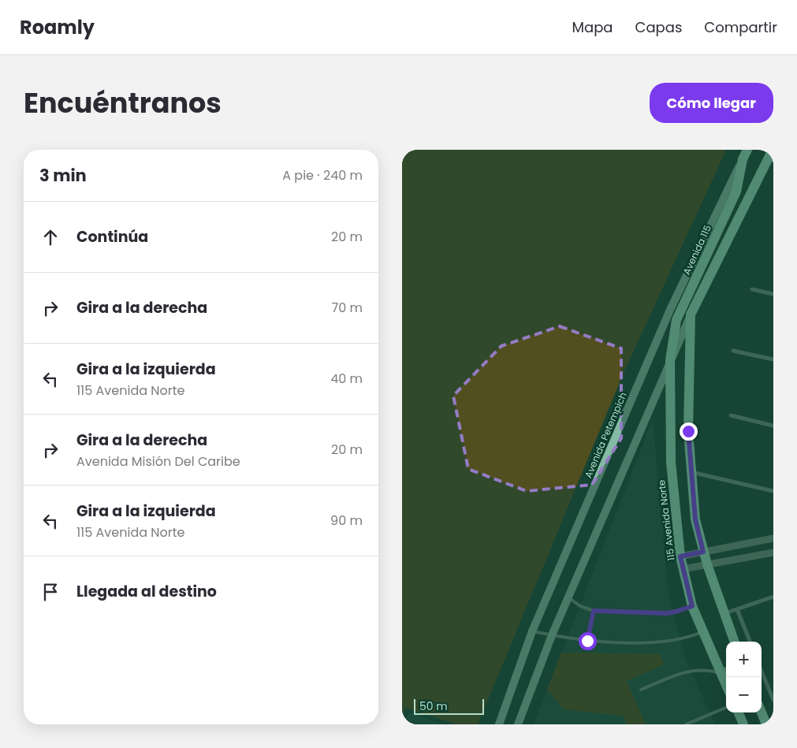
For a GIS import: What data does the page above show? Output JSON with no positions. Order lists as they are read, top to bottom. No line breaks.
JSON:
{"streets":{"main road":["Avenida 115","Avenida Petempich","115 Avenida Norte"]},"crossings":[["Avenida 115","Avenida Petempich"],["Avenida 115","115 Avenida Norte"]],"scale_bar":"50 m","page":{"header":"Roamly","nav":["Mapa","Capas","Compartir"],"title":"Encuéntranos","buttons":"Cómo llegar","heading":["3 min","A pie · 240 m"],"list":[["Continúa","20 m"],["Gira a la derecha","70 m"],["Gira a la izquierda","115 Avenida Norte","40 m"],["Gira a la derecha","Avenida Misión Del Caribe","20 m"],["Gira a la izquierda","115 Avenida Norte","90 m"],"Llegada al destino"],"map_buttons":["+","−"],"scale":"50 m"}}
